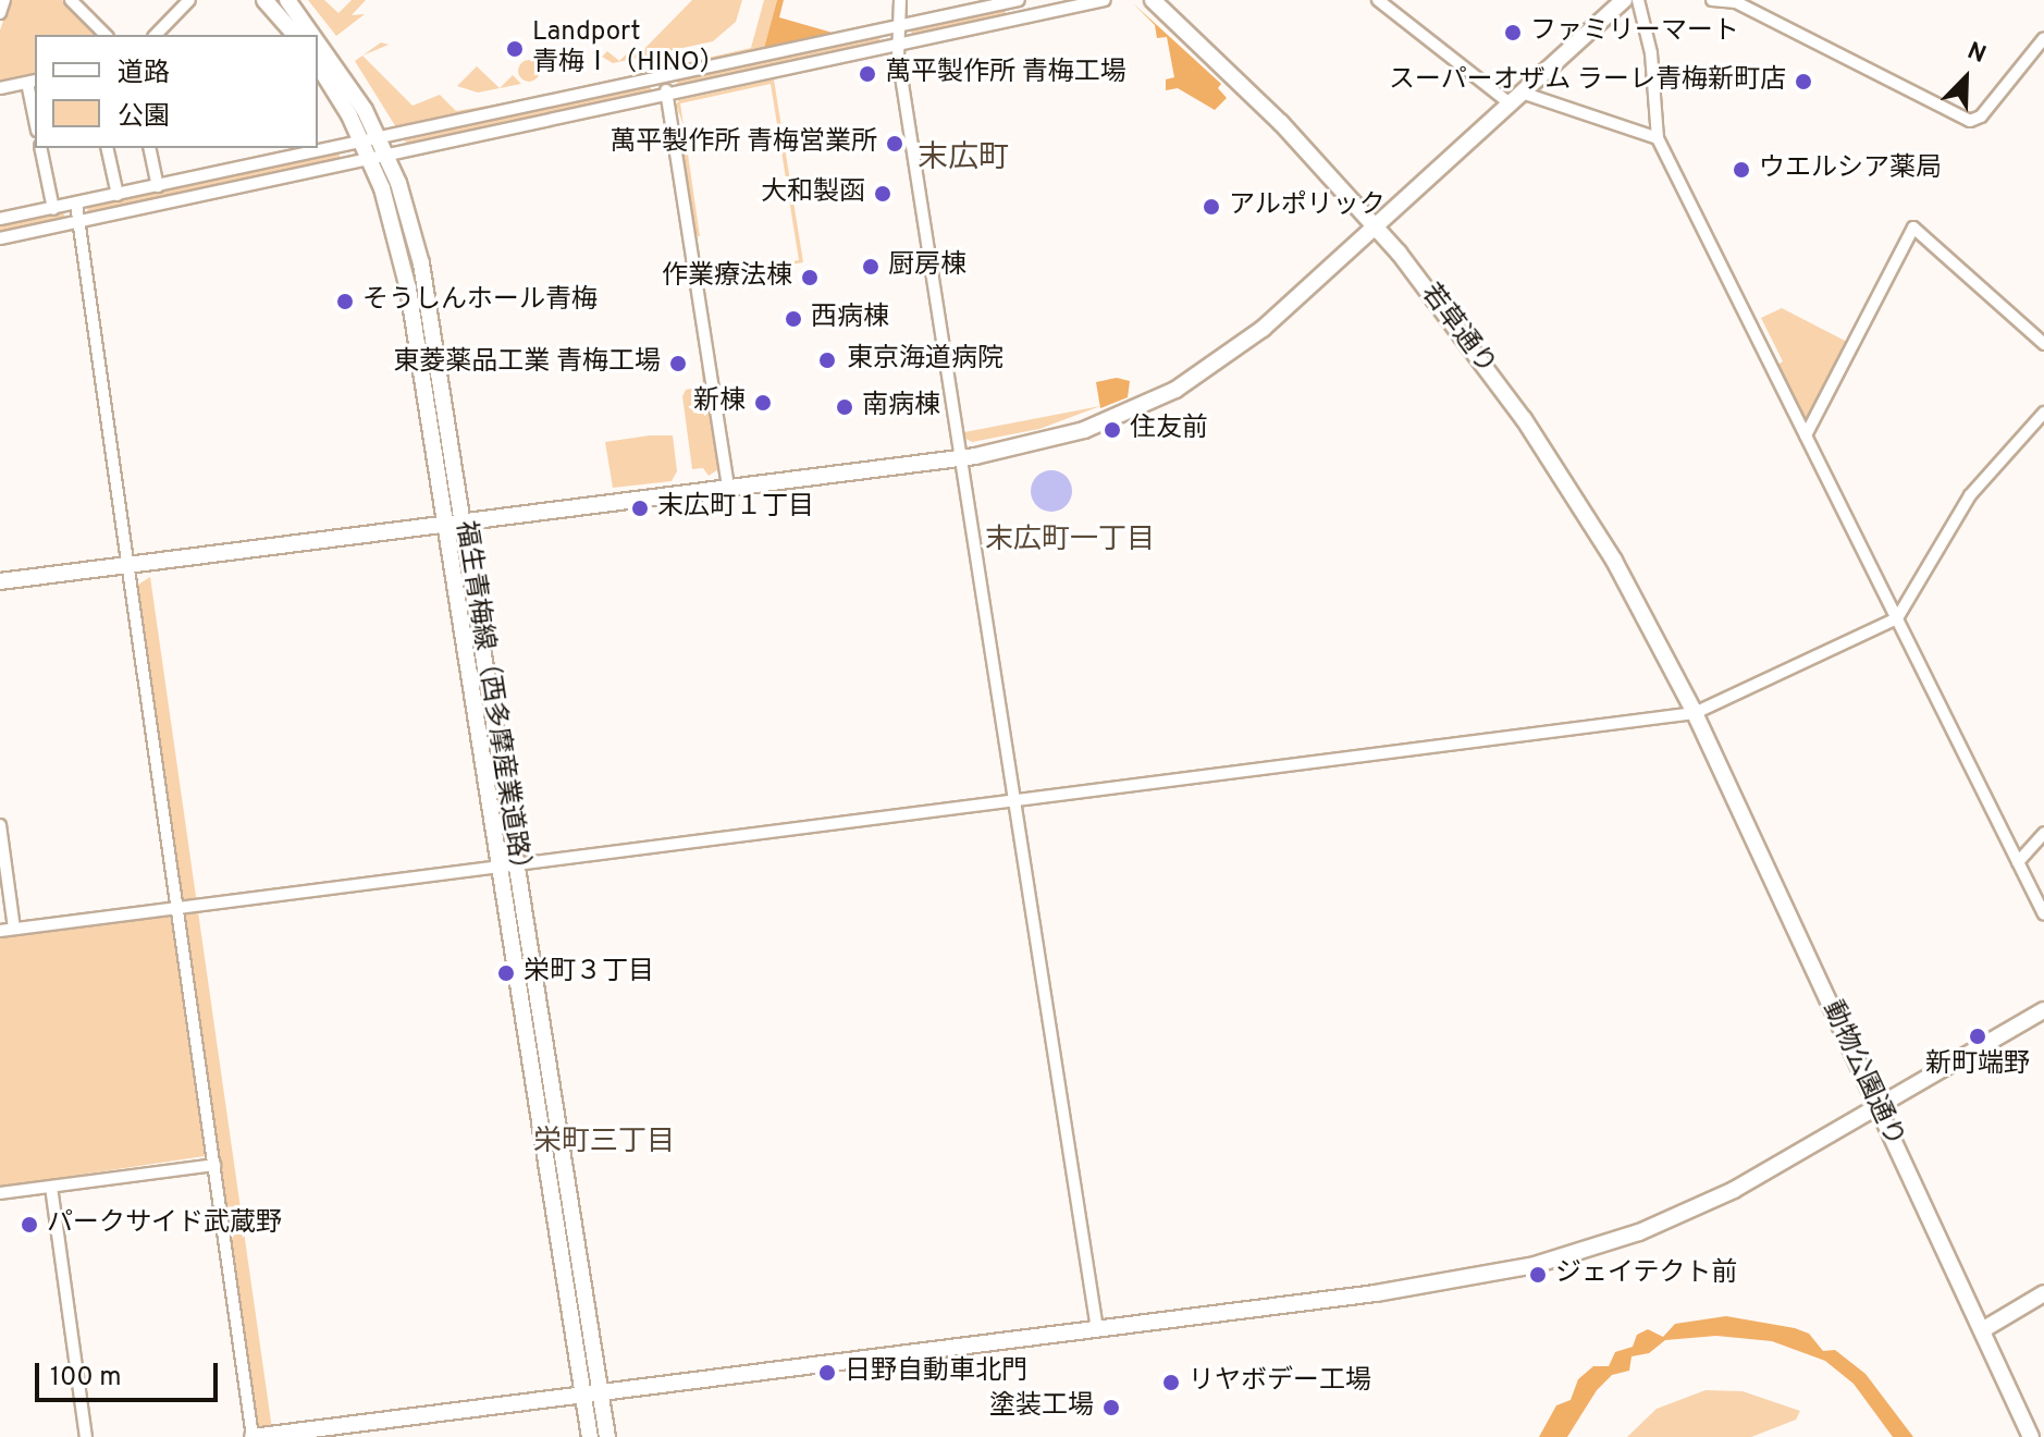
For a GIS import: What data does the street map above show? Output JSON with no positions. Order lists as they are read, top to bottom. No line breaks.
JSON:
{"streets":{"street":["若草通り","福生青梅線（西多摩産業道路）","動物公園通り"]},"crossings":[["若草通り","動物公園通り"]],"districts":["末広町","末広町一丁目","栄町三丁目"],"places":["ファミリーマート","Landport 青梅Ⅰ（HINO）","萬平製作所 青梅工場","スーパーオザム ラーレ青梅新町店","萬平製作所 青梅営業所","ウエルシア薬局","大和製函","アルポリック","厨房棟","作業療法棟","そうしんホール青梅","西病棟","東京海道病院","東菱薬品工業 青梅工場","新棟","南病棟","住友前","末広町１丁目","栄町３丁目","新町端野","パークサイド武蔵野","ジェイテクト前","日野自動車北門","リヤボデー工場","塗装工場"],"legend":["道路","公園"],"scale_bar":"100 m","north":"top right"}
